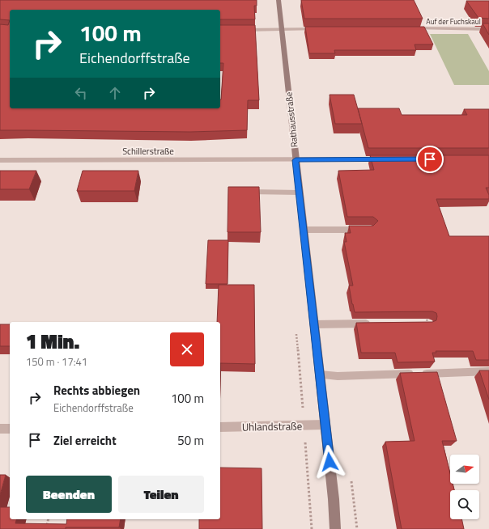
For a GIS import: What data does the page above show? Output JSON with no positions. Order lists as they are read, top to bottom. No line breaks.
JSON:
{"streets":{"street":["Auf der Fuchskaul","Rathausstraße","Schillerstraße","Uhlandstraße"]},"crossings":[["Rathausstraße","Schillerstraße"],["Rathausstraße","Uhlandstraße"]],"north":"right","page":{"turn":["100 m","Eichendorffstraße"],"heading":["1 Min.","150 m · 17:41"],"list":[{"name":"Rechts abbiegen","note":"Eichendorffstraße","value":"100 m"},{"name":"Ziel erreicht","value":"50 m"}],"buttons":["Beenden","Teilen"]}}
